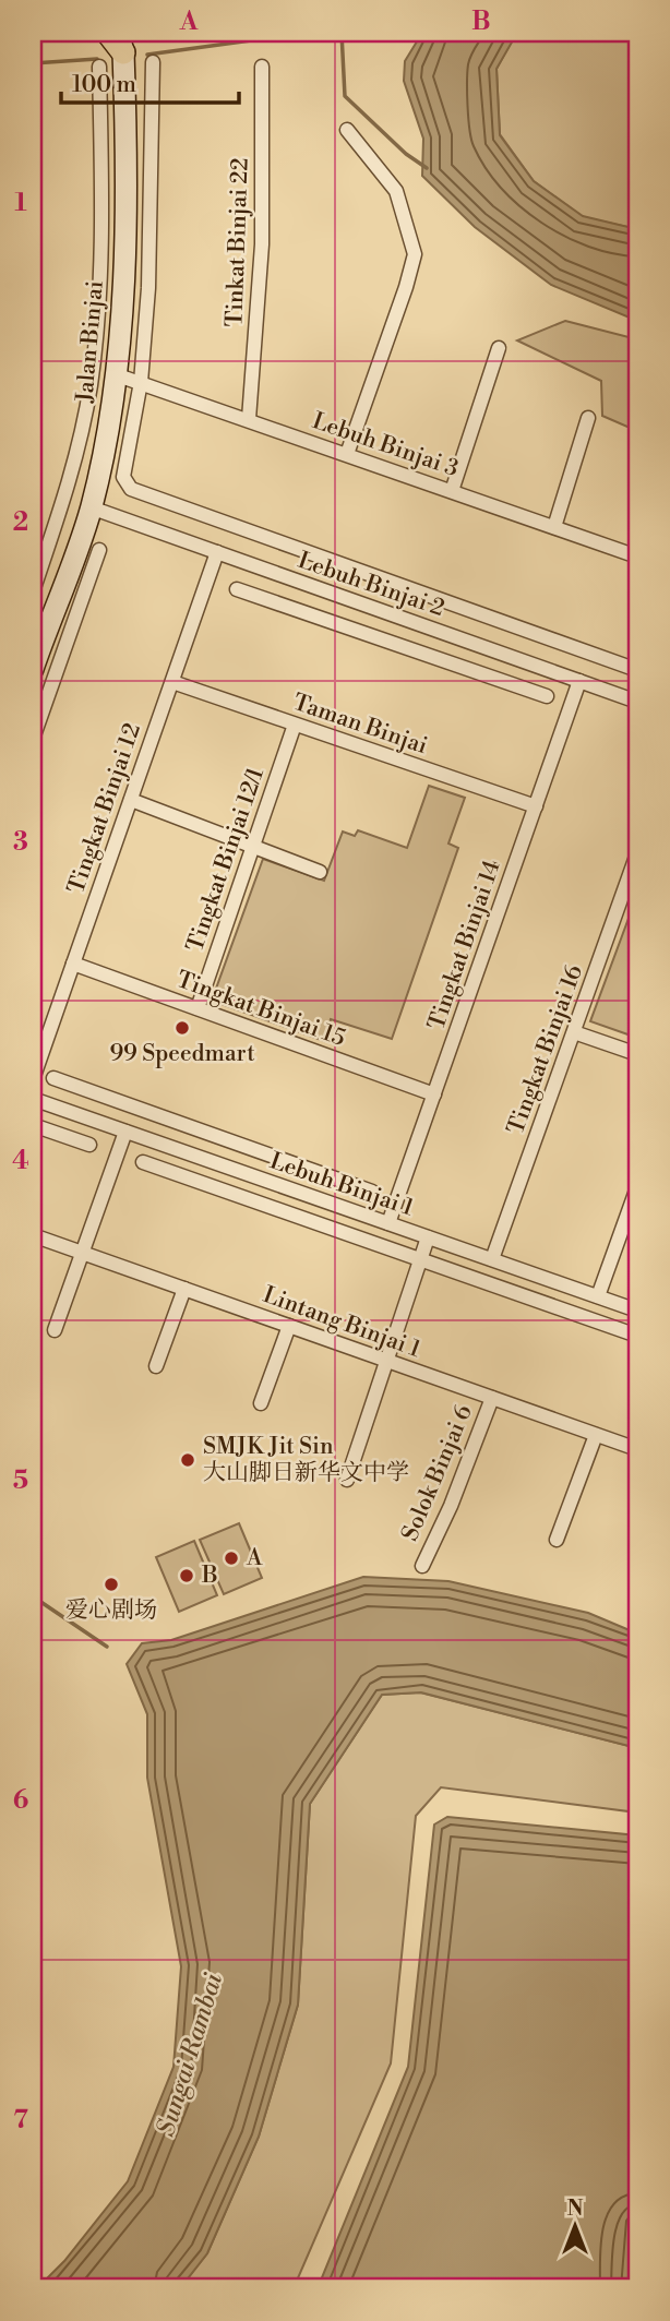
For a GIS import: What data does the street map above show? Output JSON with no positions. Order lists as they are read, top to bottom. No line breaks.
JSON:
{"streets":{"street":["Tinkat Binjai 22","Jalan Binjai","Lebuh Binjai 3","Lebuh Binjai 2","Taman Binjai","Tingkat Binjai 12","Tingkat Binjai 12/1","Tingkat Binjai 14","Tingkat Binjai 15","Tingkat Binjai 16","Lebuh Binjai 1","Lintang Binjai 1","Solok Binjai 6"]},"crossings":[["Tinkat Binjai 22","Lebuh Binjai 3"],["Jalan Binjai","Lebuh Binjai 3"],["Jalan Binjai","Lebuh Binjai 2"],["Lebuh Binjai 3","Lebuh Binjai 2"],["Lebuh Binjai 2","Tingkat Binjai 12"],["Lebuh Binjai 2","Tingkat Binjai 14"],["Taman Binjai","Tingkat Binjai 12"],["Taman Binjai","Tingkat Binjai 12/1"],["Taman Binjai","Tingkat Binjai 14"],["Tingkat Binjai 12","Tingkat Binjai 15"],["Tingkat Binjai 12/1","Tingkat Binjai 15"],["Tingkat Binjai 14","Tingkat Binjai 15"],["Tingkat Binjai 14","Lebuh Binjai 1"],["Tingkat Binjai 16","Lebuh Binjai 1"],["Lintang Binjai 1","Solok Binjai 6"]],"water":["Sungai Rambai"],"places":["99 Speedmart","SMJK Jit Sin 大山脚日新华文中学","A","B","爱心剧场"],"scale_bar":"100 m","north":"top","grid":{"columns":["A","B"],"rows":["1","2","3","4","5","6","7"]}}
